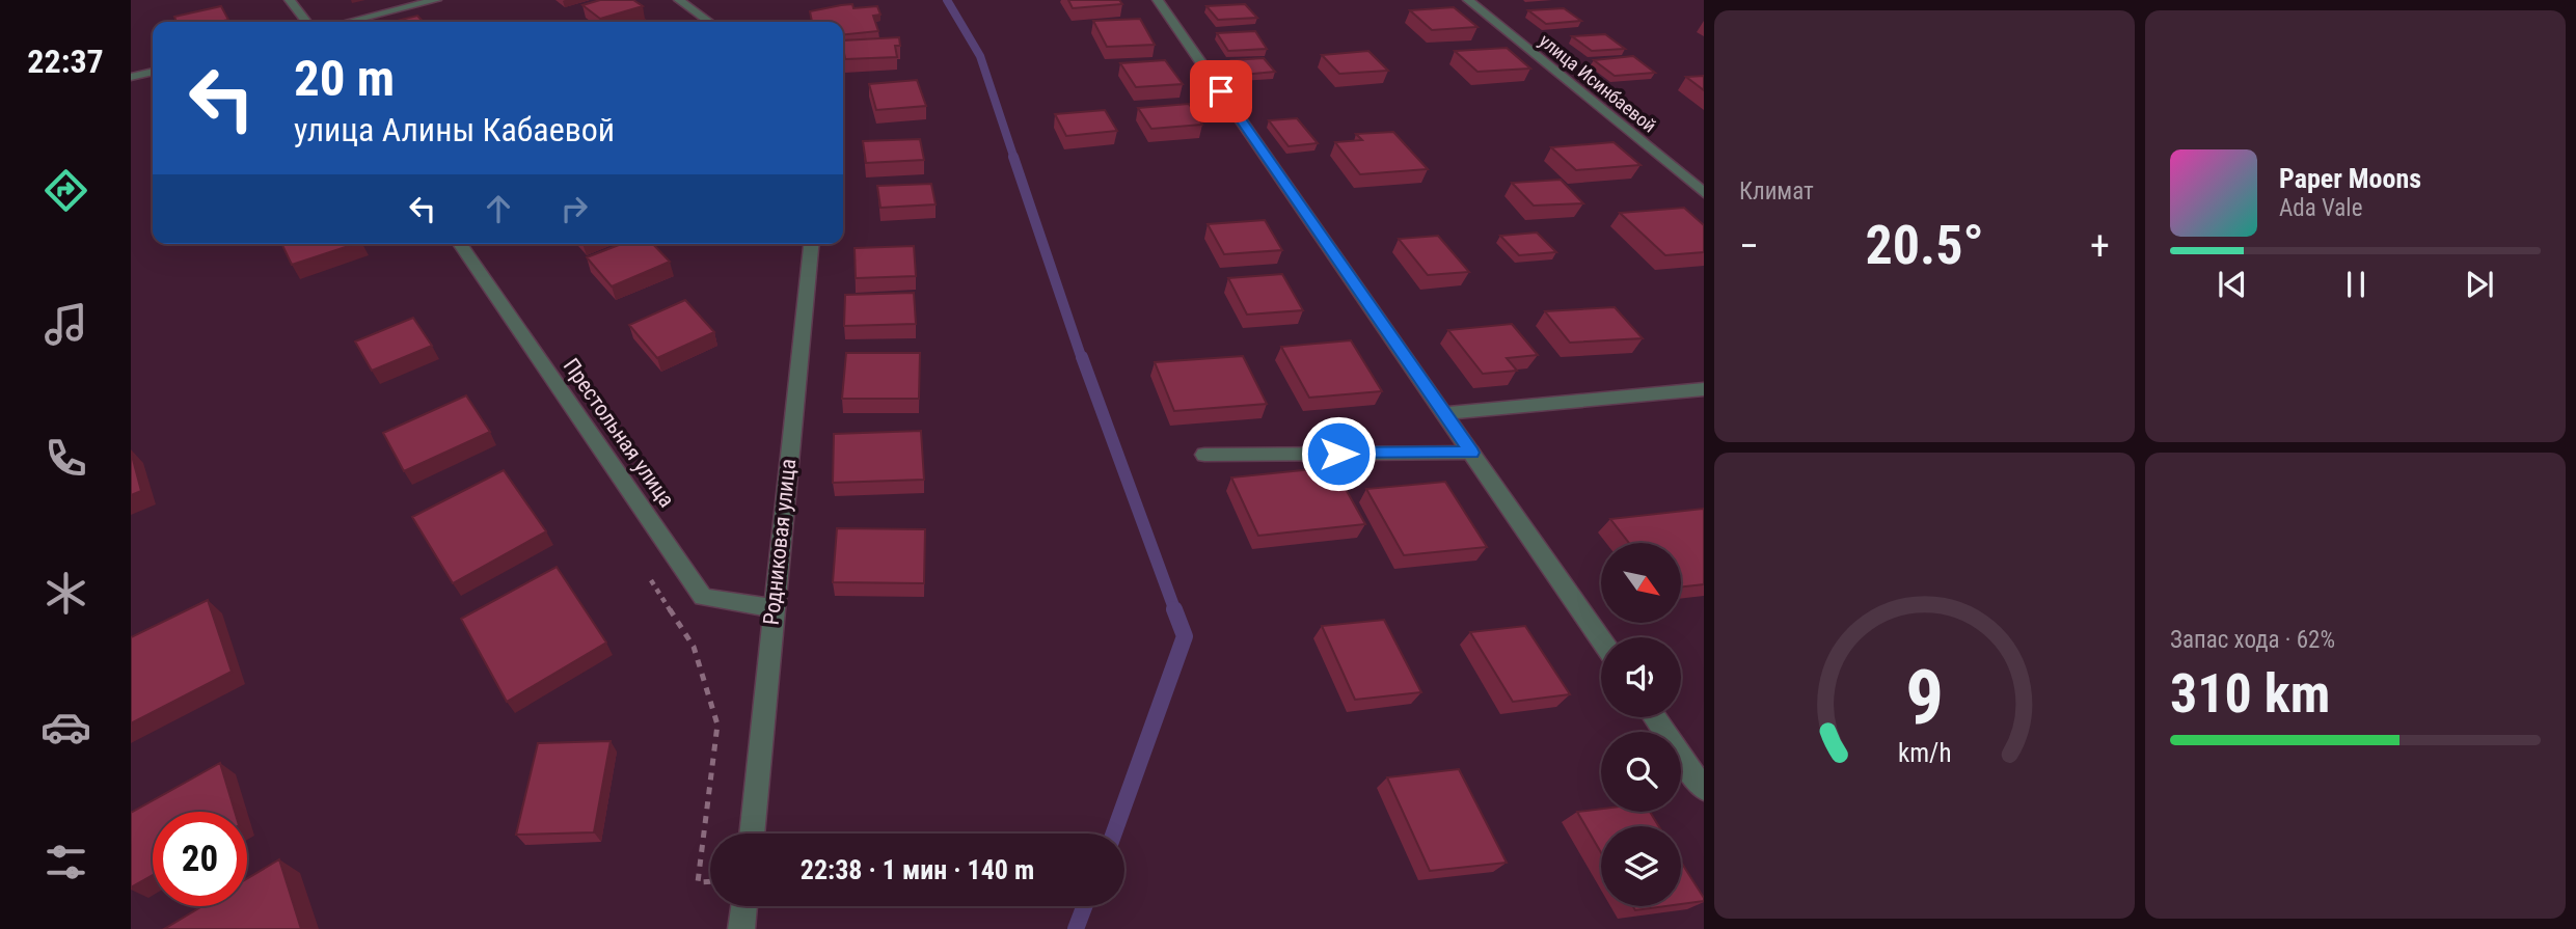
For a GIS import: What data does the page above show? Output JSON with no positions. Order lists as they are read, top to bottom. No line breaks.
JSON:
{"streets":{"street":["улица Исинбаевой","Престольная улица","Родниковая улица"]},"crossings":[["Престольная улица","Родниковая улица"]],"north":"bottom right","page":{"tabs":"22:37","tile":["Климат",["Запас хода · 62%","310 km"]],"turn":["20 m","улица Алины Кабаевой"],"song":["Paper Moons","Ada Vale"],"heat":["−","20.5°","+"],"limit":"20","trip":"22:38 · 1 мин · 140 m","gauge":["9","km/h"]}}
